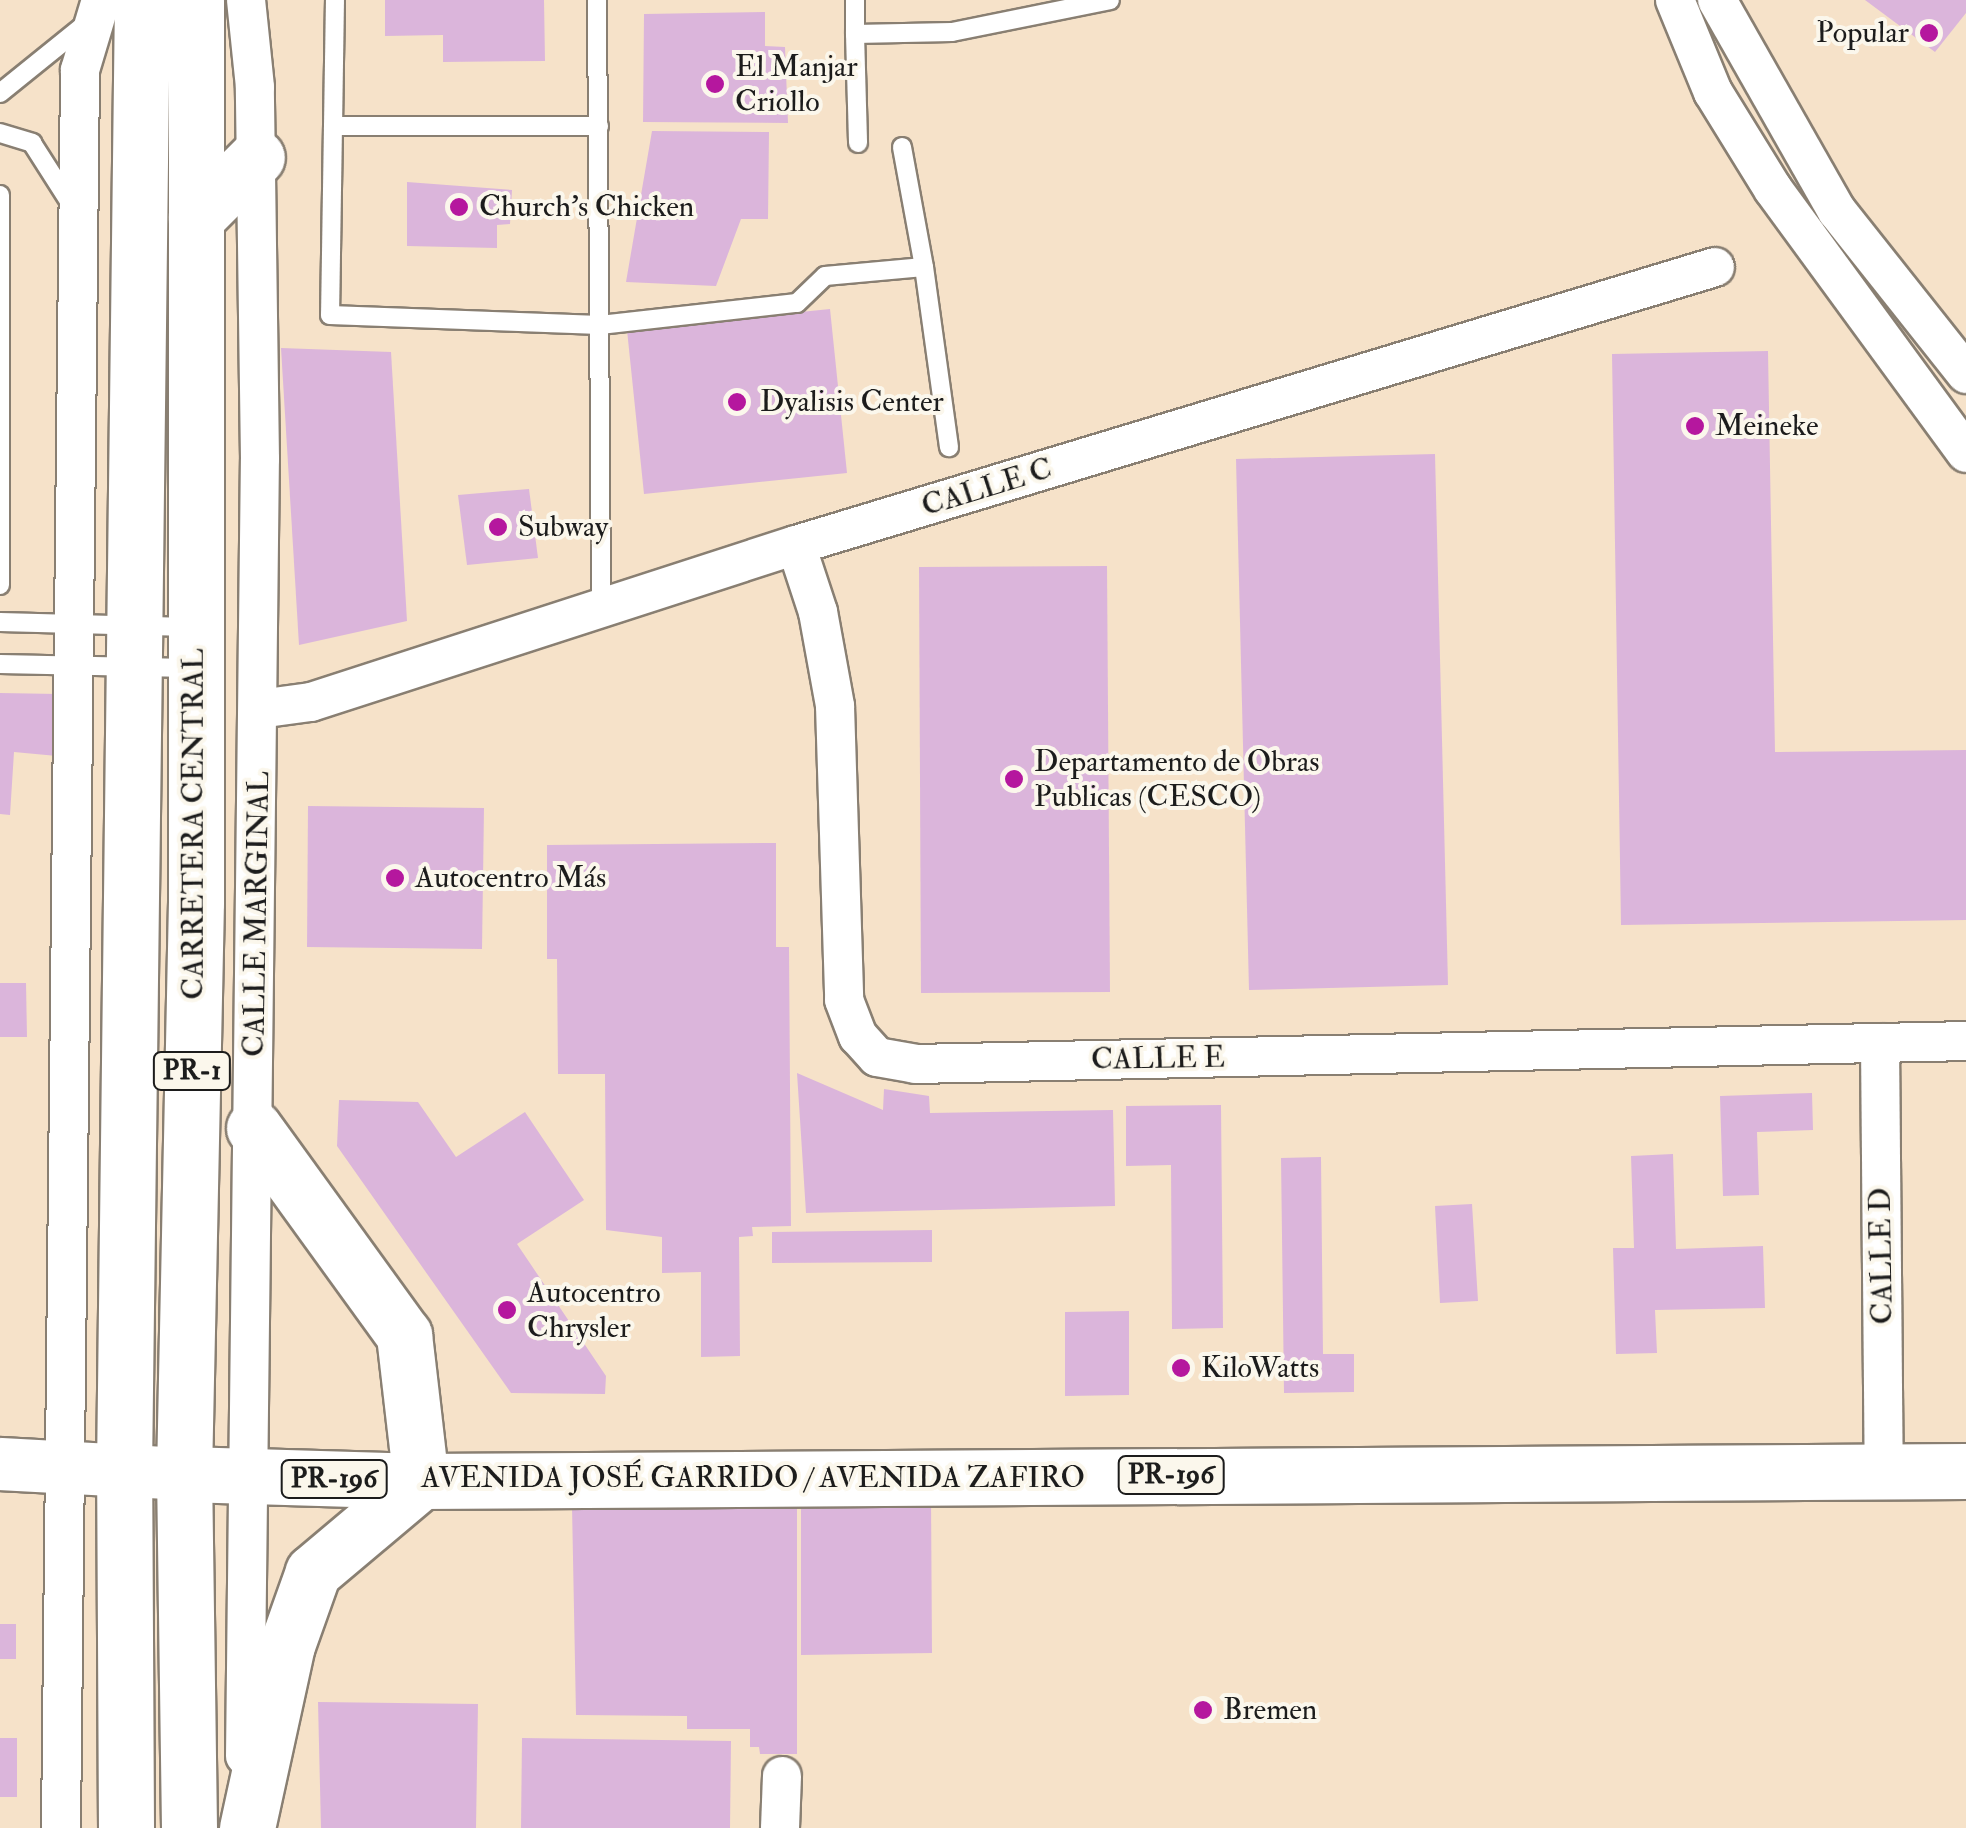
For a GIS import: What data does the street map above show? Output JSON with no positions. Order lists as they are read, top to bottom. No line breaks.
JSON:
{"streets":{"main road":["CARRETERA CENTRAL","PR-1","PR-196","AVENIDA JOSÉ GARRIDO / AVENIDA ZAFIRO"],"street":["CALLE C","CALLE MARGINAL","CALLE E","CALLE D"]},"crossings":[["CALLE C","CALLE MARGINAL"],["CALLE C","CALLE E"],["CARRETERA CENTRAL","PR-196"],["CALLE MARGINAL","PR-196"],["CALLE MARGINAL","AVENIDA JOSÉ GARRIDO / AVENIDA ZAFIRO"],["CALLE E","CALLE D"],["CALLE D","AVENIDA JOSÉ GARRIDO / AVENIDA ZAFIRO"],["PR-196","AVENIDA JOSÉ GARRIDO / AVENIDA ZAFIRO"]],"places":["Popular","El Manjar Criollo","Church's Chicken","Dyalisis Center","Meineke","Subway","Departamento de Obras Publicas (CESCO)","Autocentro Más","Autocentro Chrysler","KiloWatts","Bremen"]}
